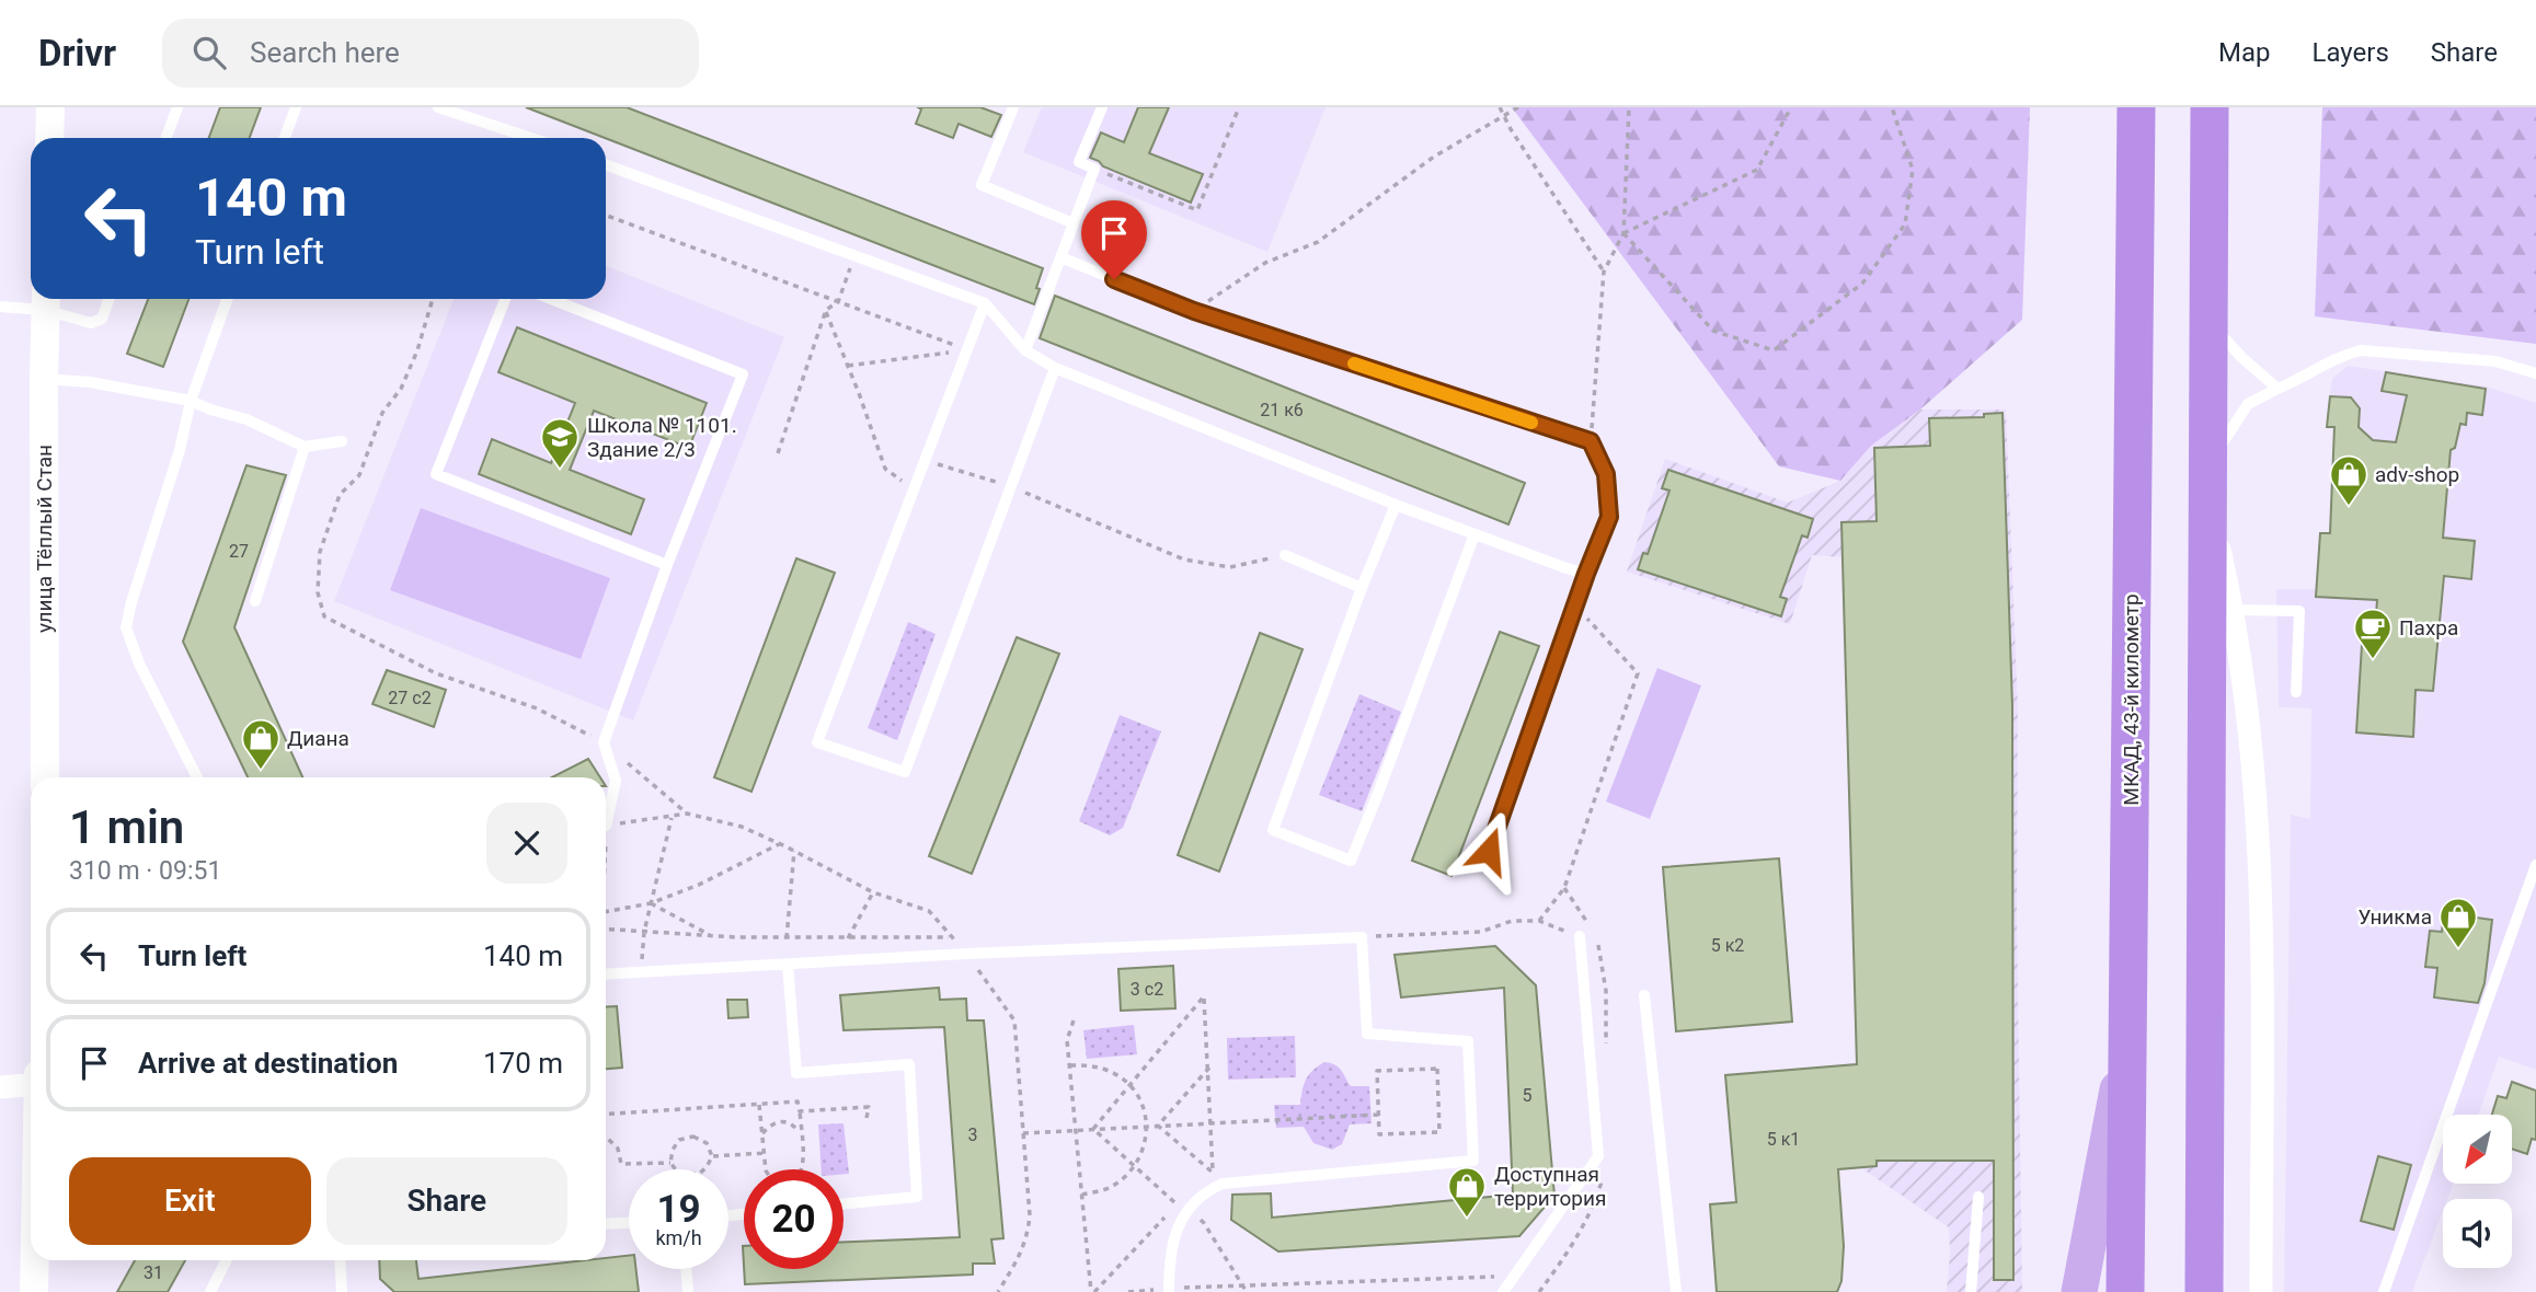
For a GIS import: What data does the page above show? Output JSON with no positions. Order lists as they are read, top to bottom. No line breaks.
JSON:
{"streets":{"highway":["МКАД, 43-й километр"],"street":["улица Тёплый Стан"]},"places":{"school or university":["Школа № 1101. Здание 2/3"],"shop":["adv-shop","Диана","Уникма","Доступная территория"],"cafe":["Пахра"]},"house_numbers":["21 к6","27","27 с2","5 к2","3 с2","5","3","5 к1","31"],"north":"bottom left","page":{"header":"Drivr","search":"Search here","nav":["Map","Layers","Share"],"turn":["140 m","Turn left"],"heading":["1 min","310 m · 09:51"],"list":[{"name":"Turn left","value":"140 m"},{"name":"Arrive at destination","value":"170 m"}],"buttons":["Exit","Share"],"speed":"19 km/h","limit":"20"}}
